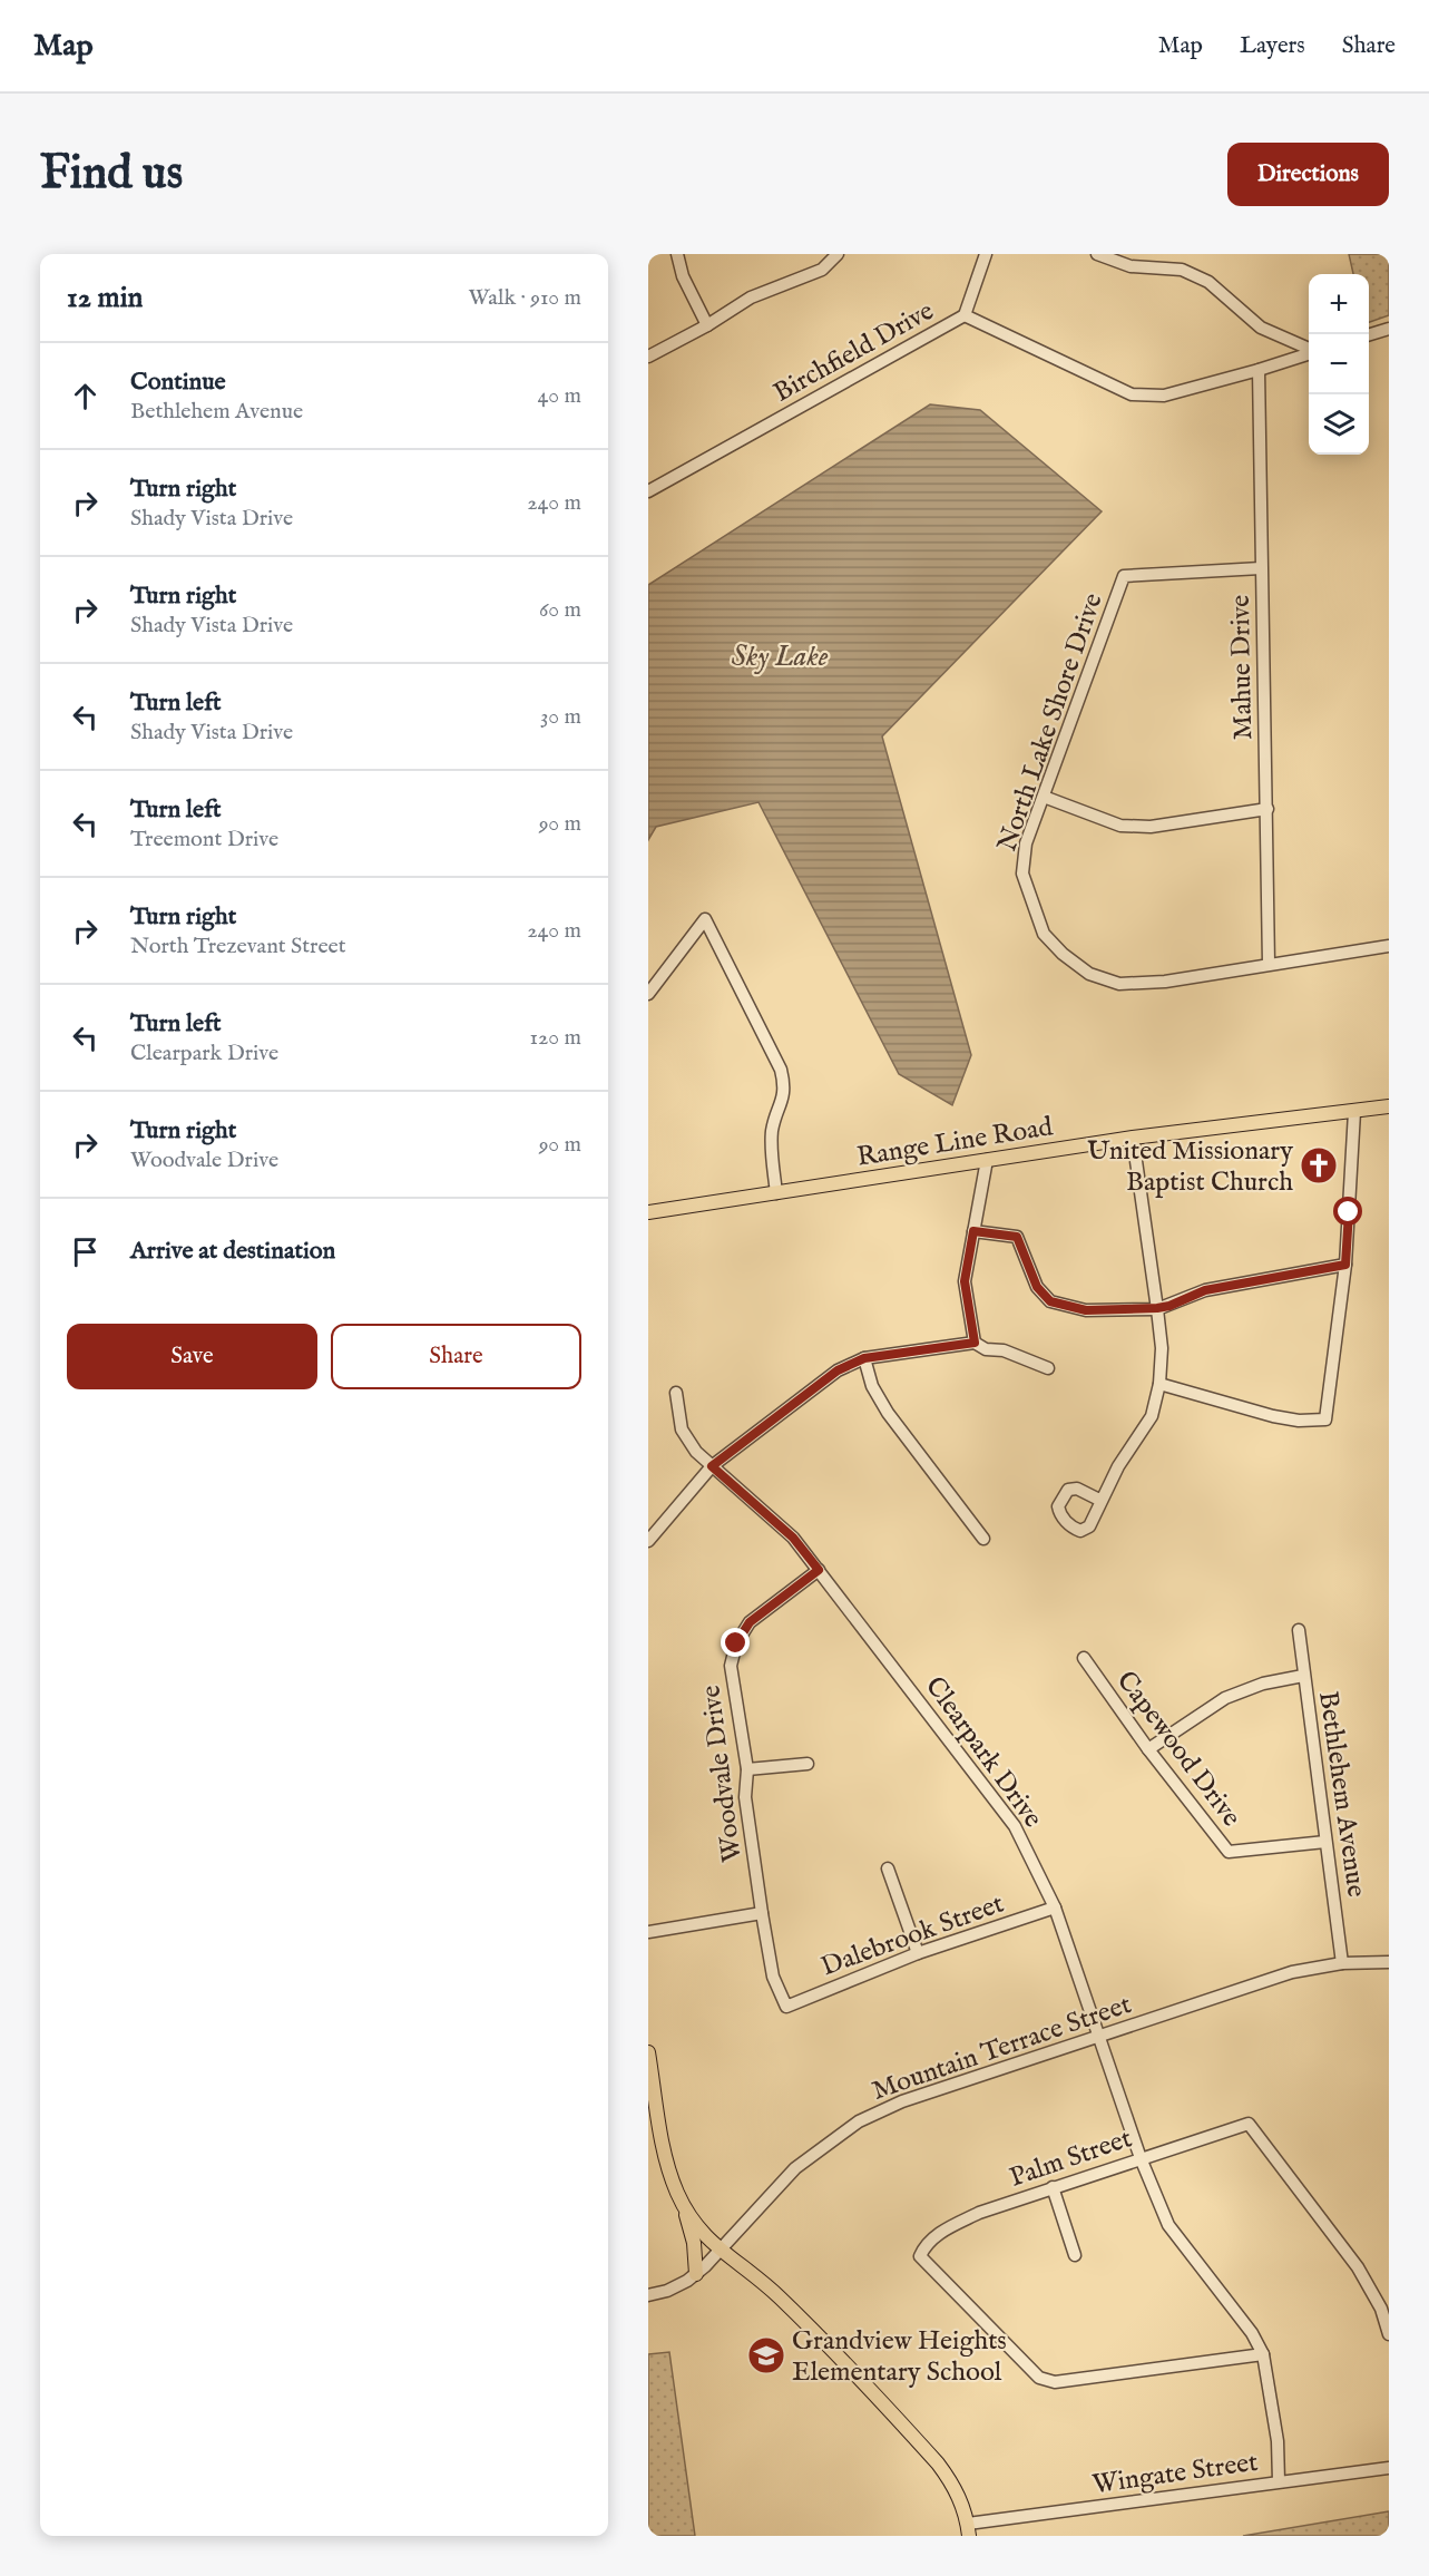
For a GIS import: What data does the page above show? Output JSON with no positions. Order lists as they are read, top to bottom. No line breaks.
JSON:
{"streets":{"main road":["Range Line Road"],"street":["Birchfield Drive","Mahue Drive","North Lake Shore Drive","Capewood Drive","Clearpark Drive","Woodvale Drive","Bethlehem Avenue","Dalebrook Street","Mountain Terrace Street","Palm Street","Wingate Street"]},"crossings":[["Birchfield Drive","Mahue Drive"],["Mahue Drive","North Lake Shore Drive"],["Capewood Drive","Bethlehem Avenue"],["Clearpark Drive","Woodvale Drive"],["Clearpark Drive","Dalebrook Street"],["Clearpark Drive","Mountain Terrace Street"],["Clearpark Drive","Palm Street"],["Clearpark Drive","Wingate Street"],["Woodvale Drive","Dalebrook Street"],["Bethlehem Avenue","Mountain Terrace Street"]],"water":["Sky Lake"],"places":{"church":["United Missionary Baptist Church"],"school or university":["Grandview Heights Elementary School"]},"page":{"header":"Map","nav":["Map","Layers","Share"],"buttons":["Directions",["Save","Share"]],"title":"Find us","heading":["12 min","Walk · 910 m"],"map_buttons":["+","−"],"list":[["Continue","Bethlehem Avenue","40 m"],["Turn right","Shady Vista Drive","240 m"],["Turn right","Shady Vista Drive","60 m"],["Turn left","Shady Vista Drive","30 m"],["Turn left","Treemont Drive","90 m"],["Turn right","North Trezevant Street","240 m"],["Turn left","Clearpark Drive","120 m"],["Turn right","Woodvale Drive","90 m"],"Arrive at destination"]}}
